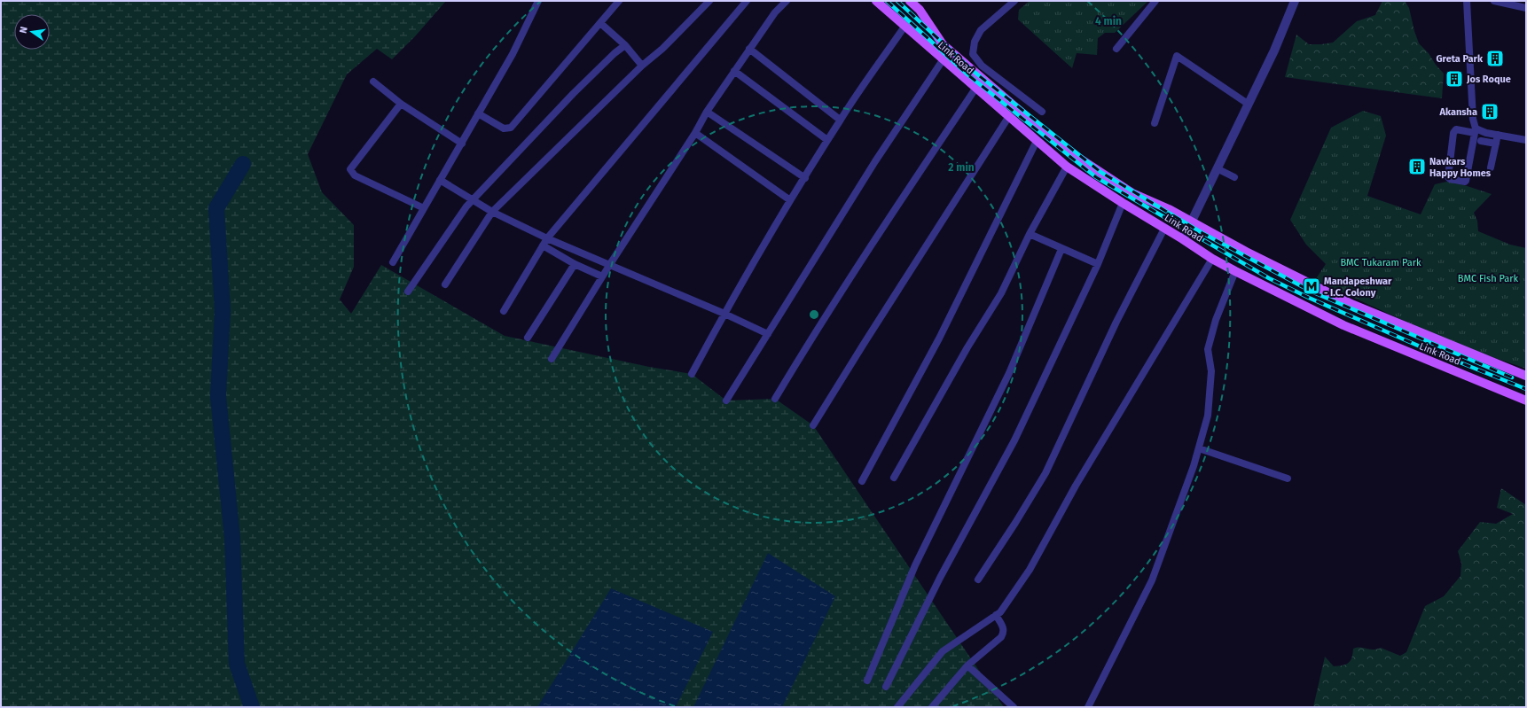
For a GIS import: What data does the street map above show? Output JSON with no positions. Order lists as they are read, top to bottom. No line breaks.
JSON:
{"streets":{"main road":["Link Road"]},"parks":["BMC Tukaram Park","BMC Fish Park"],"places":{"building":["Greta Park","Jos Roque","Akansha","Navkars Happy Homes"],"metro station":["Mandapeshwar - I.C. Colony"]},"north":"left","rings":["4 min","2 min"]}
